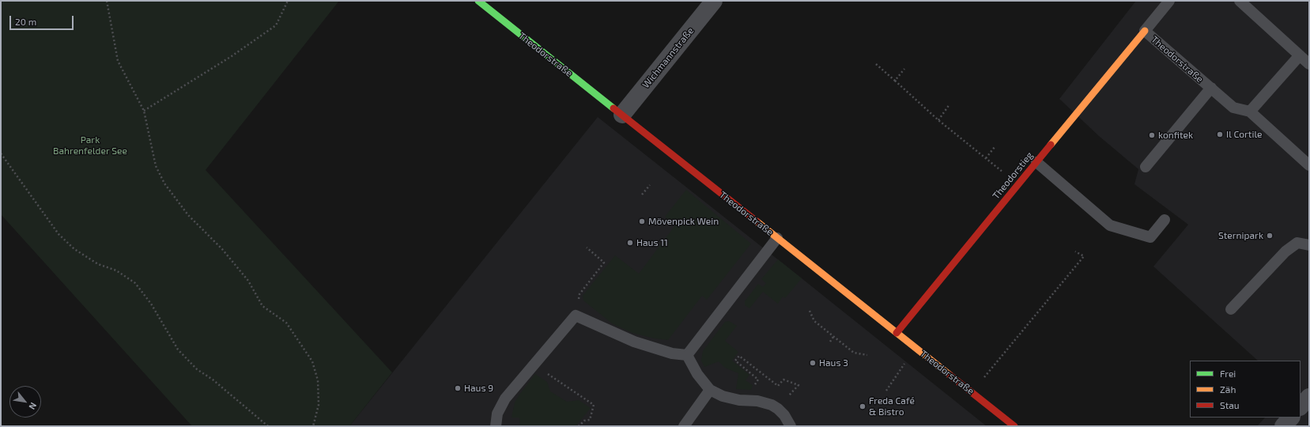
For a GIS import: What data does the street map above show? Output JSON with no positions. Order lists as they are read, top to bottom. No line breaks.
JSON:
{"streets":{"street":["Theodorstraße","Wichmannstraße","Theodorstieg"]},"crossings":[["Theodorstraße","Wichmannstraße"],["Theodorstraße","Theodorstieg"]],"parks":["Park Bahrenfelder See"],"places":["Il Cortile","konfitek","Mövenpick Wein","Sternipark","Haus 11","Haus 3","Haus 9","Freda Café & Bistro"],"legend":["Frei","Zäh","Stau"],"scale_bar":"20 m","north":"bottom right"}
